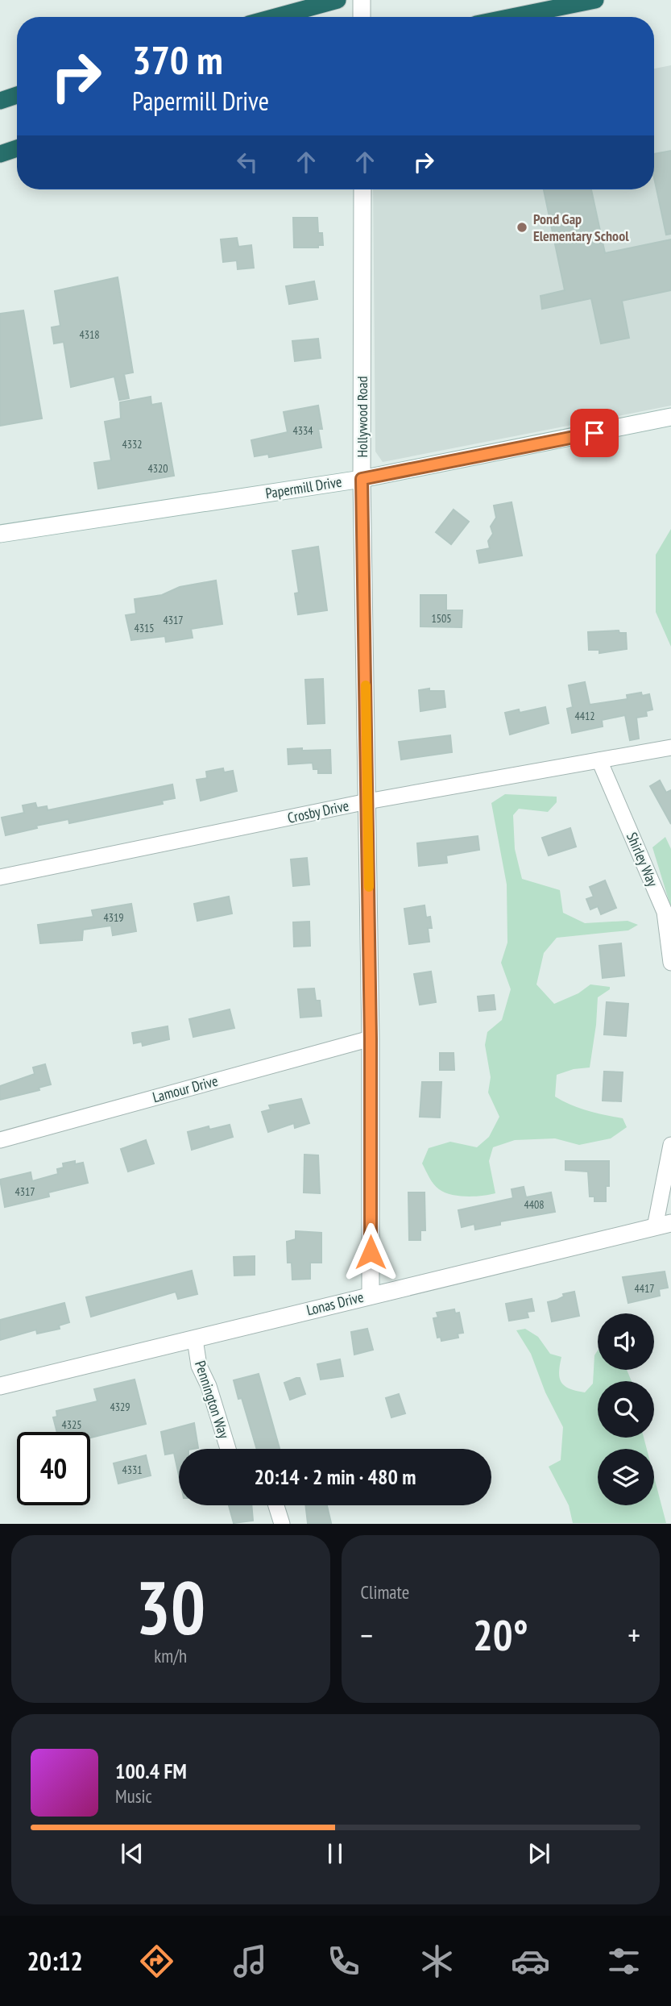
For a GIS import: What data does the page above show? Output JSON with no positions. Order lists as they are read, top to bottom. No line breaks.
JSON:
{"streets":{"street":["Hollywood Road","Papermill Drive","Crosby Drive","Shirley Way","Lamour Drive","Lonas Drive","Pennington Way"]},"crossings":[["Hollywood Road","Papermill Drive"],["Hollywood Road","Crosby Drive"],["Hollywood Road","Lamour Drive"],["Hollywood Road","Lonas Drive"],["Crosby Drive","Shirley Way"],["Lonas Drive","Pennington Way"]],"places":["Pond Gap Elementary School"],"house_numbers":["4318","4334","4332","4320","1505","4317","4315","4412","4319","4317","4408","4417","4329","4325","4331"],"page":{"turn":["370 m","Papermill Drive"],"limit":"40","trip":"20:14 · 2 min · 480 m","tile":[["30","km/h"],"Climate"],"heat":["−","20°","+"],"song":["100.4 FM","Music"],"tabs":"20:12"}}
